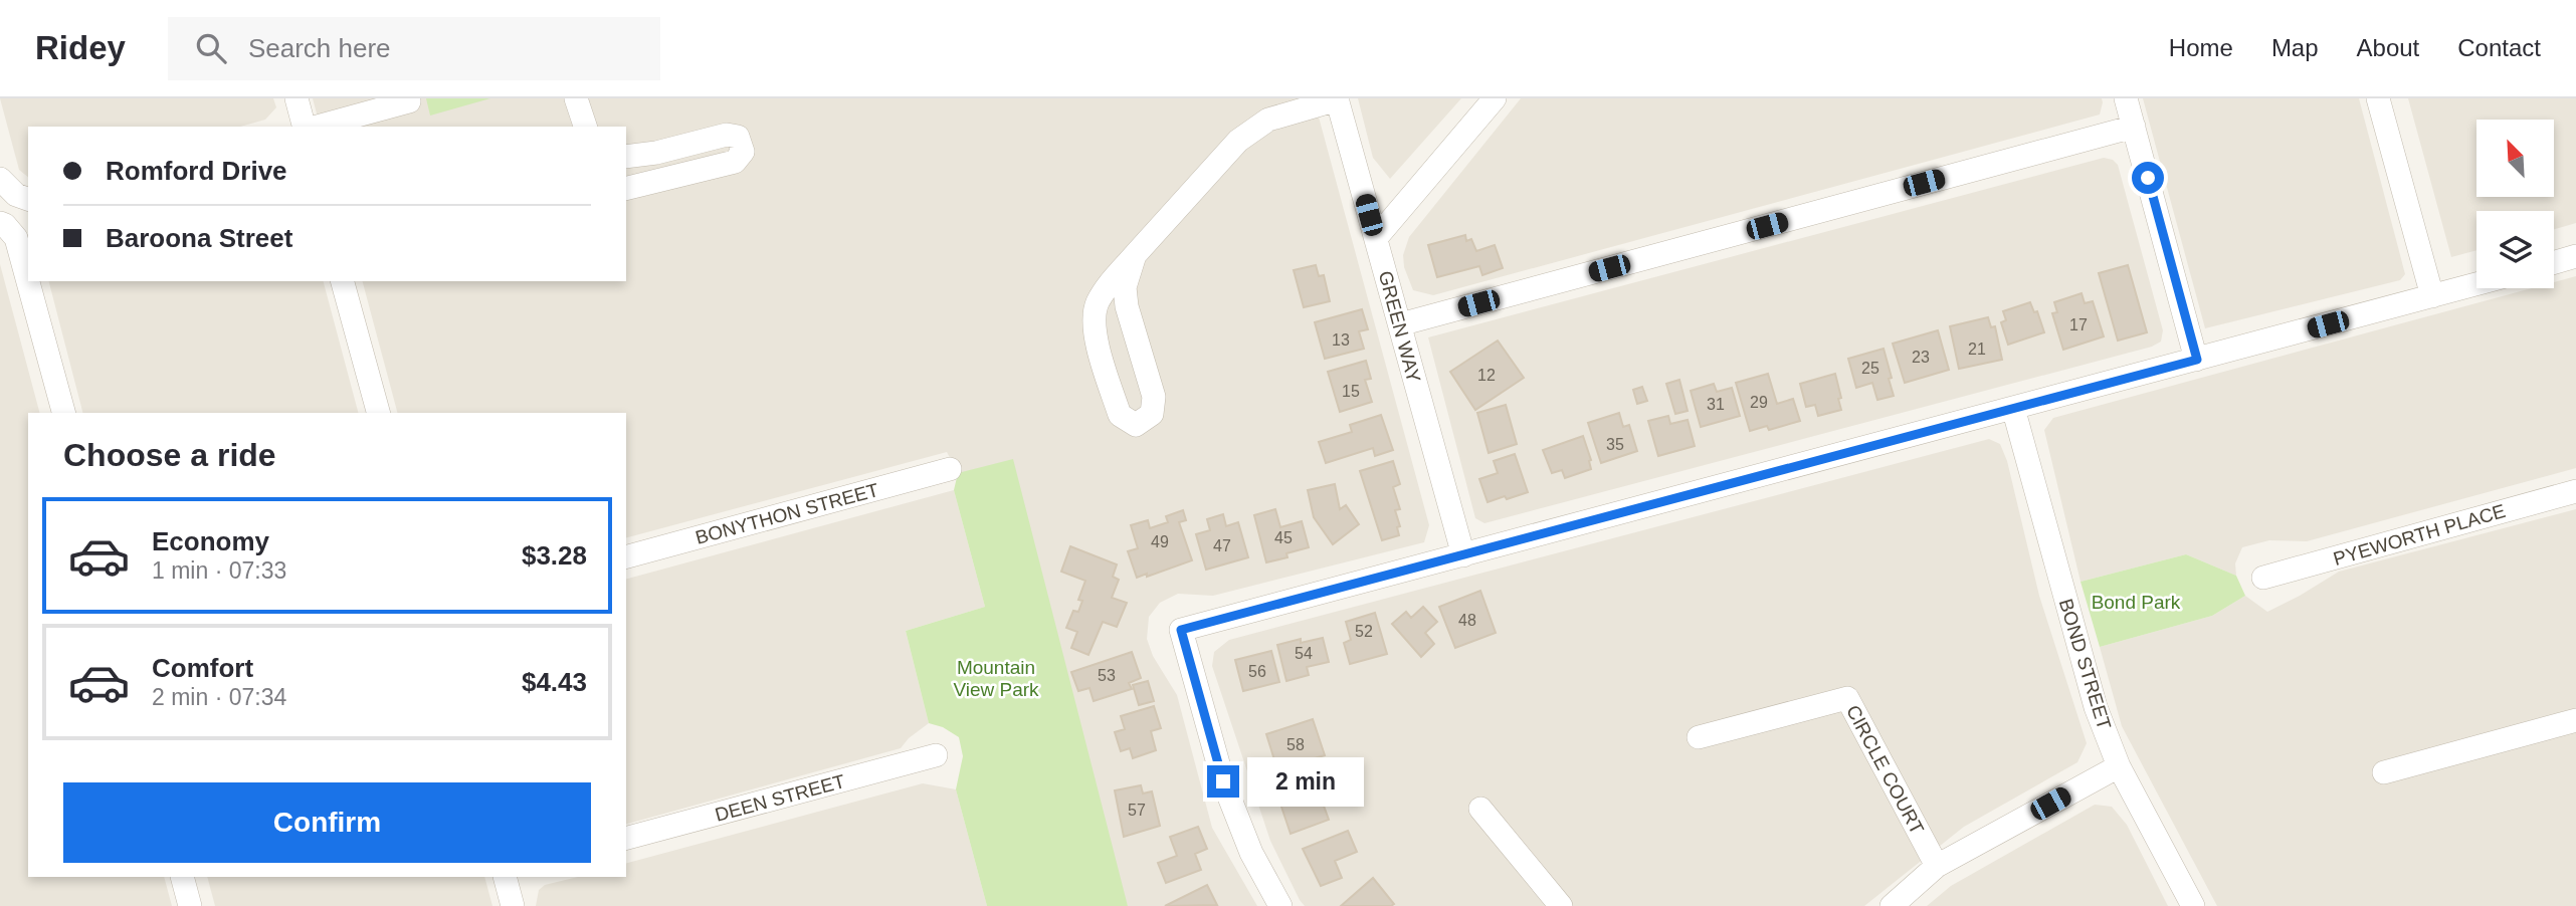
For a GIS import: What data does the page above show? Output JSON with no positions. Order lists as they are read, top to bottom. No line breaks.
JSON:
{"streets":{"street":["GREEN WAY","BONYTHON STREET","PYEWORTH PLACE","BOND STREET","CIRCLE COURT","DEEN STREET"]},"parks":["Bond Park","Mountain View Park"],"house_numbers":["17","13","21","23","25","12","15","29","31","35","45","49","47","48","52","54","56","53","58","57"],"north":"top left","page":{"header":"Ridey","search":"Search here","nav":["Home","Map","About","Contact"],"banner":["Romford Drive","Baroona Street"],"heading":"Choose a ride","list":[{"name":"Economy","note":"1 min · 07:33","value":"$3.28"},{"name":"Comfort","note":"2 min · 07:34","value":"$4.43"}],"bubble":"2 min","buttons":"Confirm"}}
